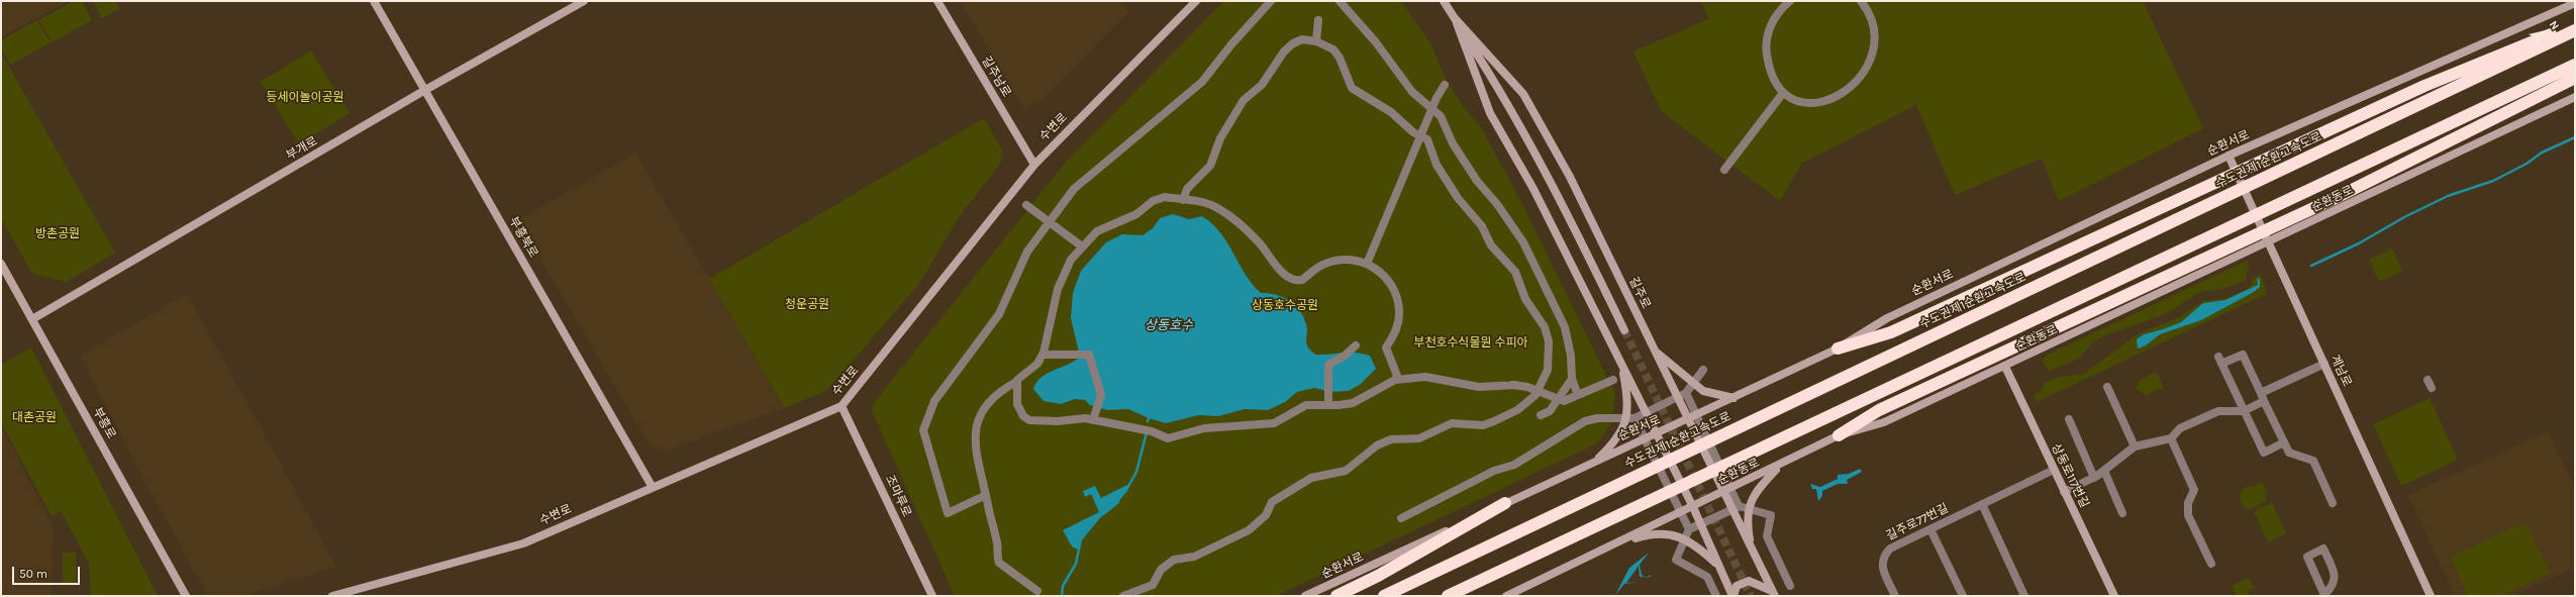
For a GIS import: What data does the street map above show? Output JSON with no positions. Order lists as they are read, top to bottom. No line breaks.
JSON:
{"streets":{"highway":["수도권제1순환고속도로"],"street":["길주남로","수변로","순환서로","부개로","순환동로","부흥북로","길주로","계남로","부흥로","상동로117번길","조마루로","길주로77번길"]},"crossings":[["길주남로","수변로"],["수변로","부흥북로"],["수변로","조마루로"],["순환서로","길주로"],["순환서로","계남로"],["부개로","부흥북로"],["부개로","부흥로"],["순환동로","길주로"],["순환동로","계남로"],["순환동로","상동로117번길"],["상동로117번길","길주로77번길"]],"water":["상동호수"],"parks":["등세이놀이공원","방촌공원","청운공원","상동호수공원","부천호수식물원 수피아","대촌공원"],"scale_bar":"50 m","north":"top right"}
